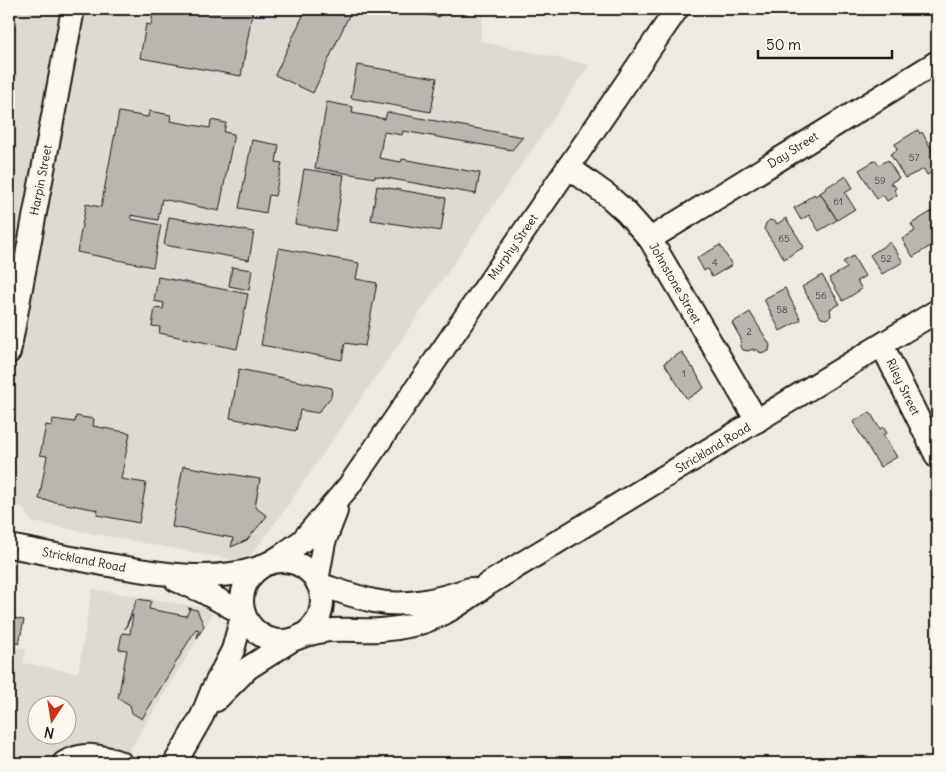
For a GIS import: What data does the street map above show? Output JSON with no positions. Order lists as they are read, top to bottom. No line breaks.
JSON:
{"streets":{"street":["Day Street","Harpin Street","Murphy Street","Johnstone Street","Riley Street","Strickland Road"]},"crossings":[["Day Street","Johnstone Street"],["Murphy Street","Johnstone Street"],["Murphy Street","Strickland Road"],["Johnstone Street","Strickland Road"],["Riley Street","Strickland Road"]],"house_numbers":["57","59","61","65","52","4","56","58","2","1"],"scale_bar":"50 m","north":"bottom"}
